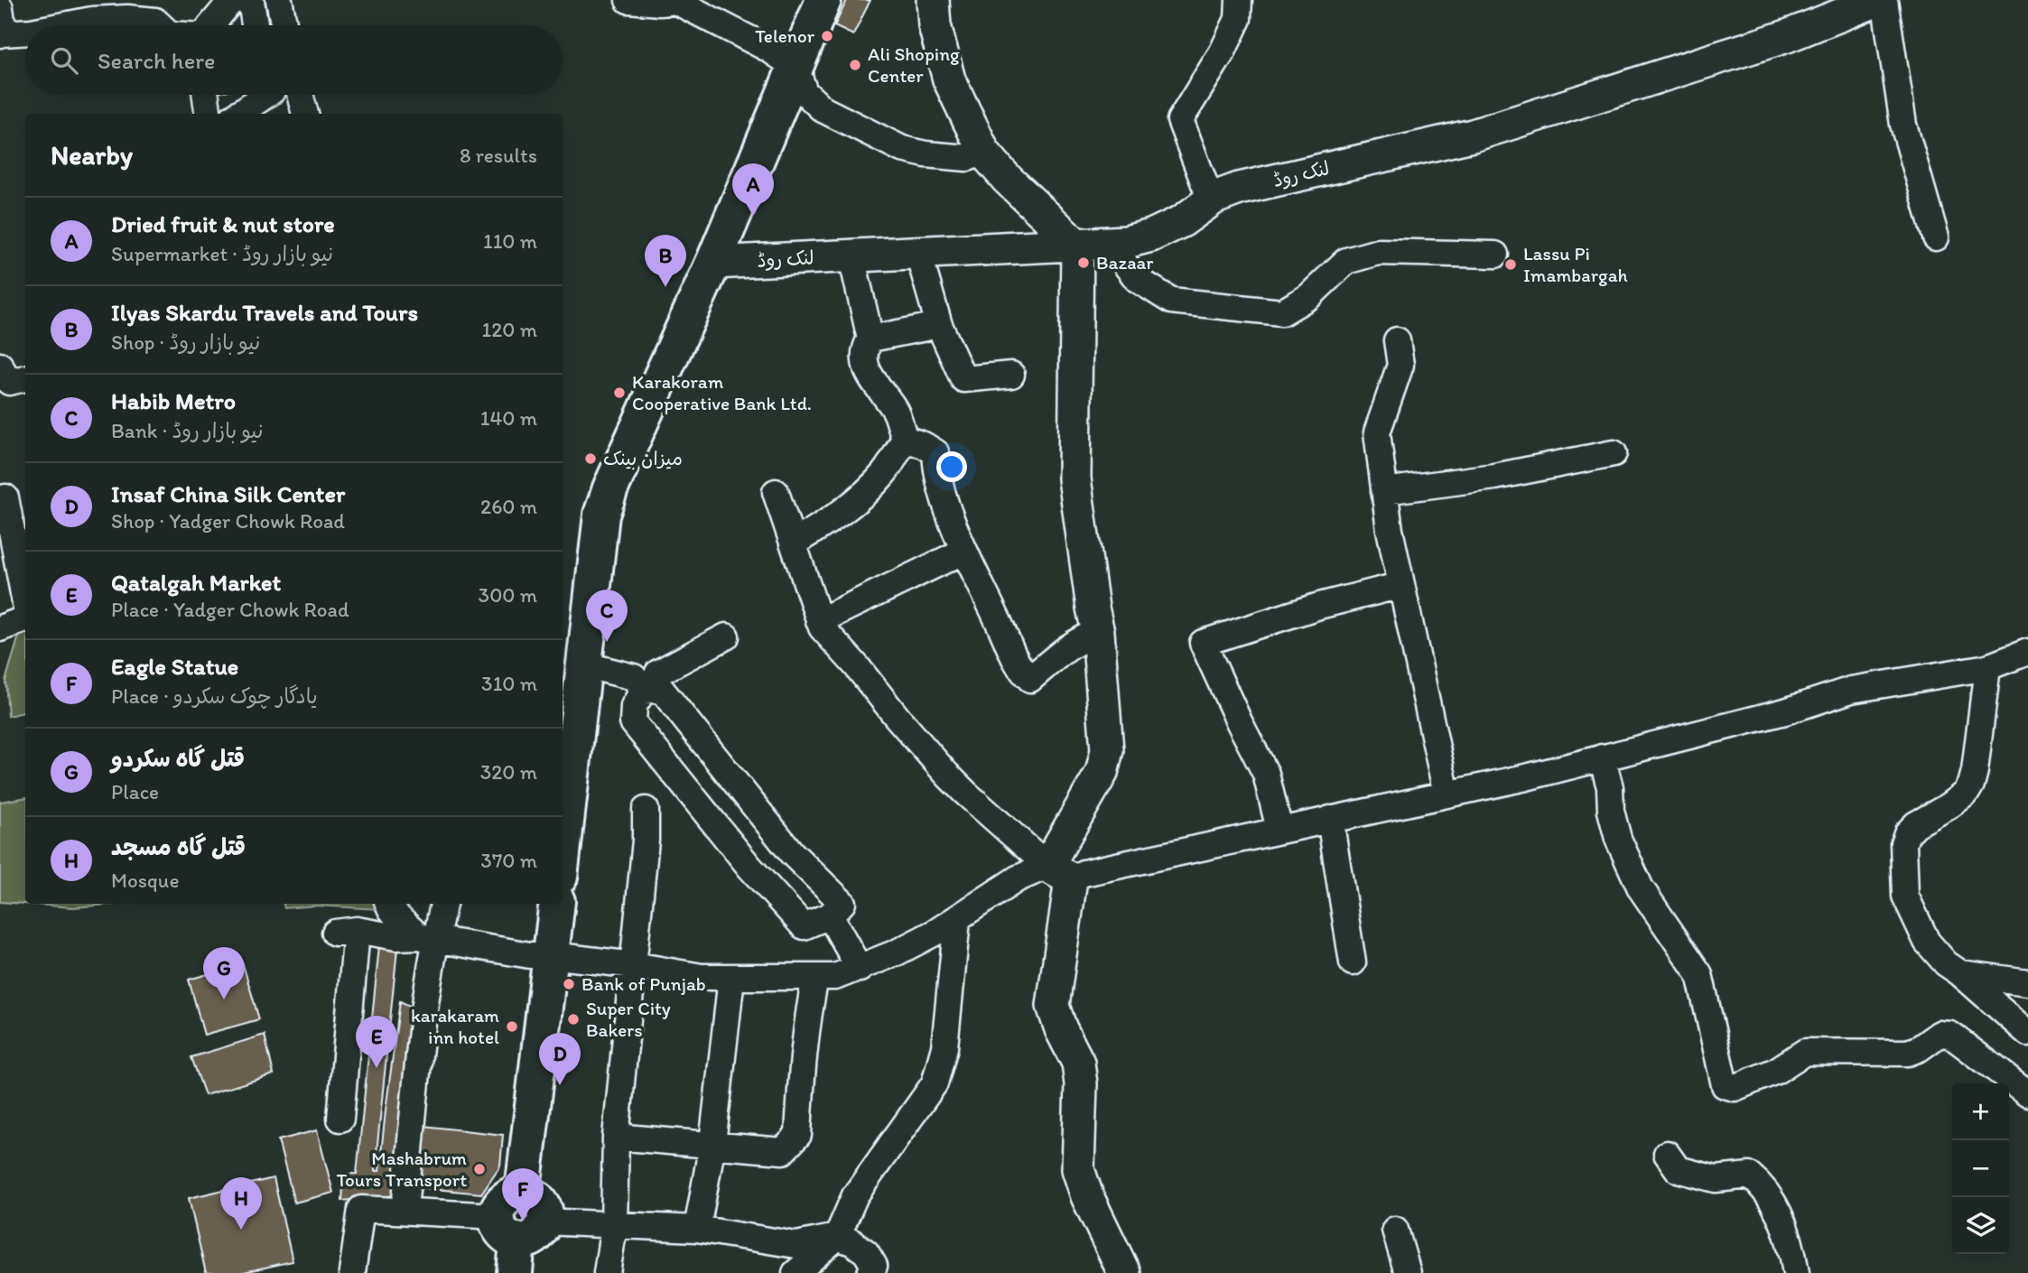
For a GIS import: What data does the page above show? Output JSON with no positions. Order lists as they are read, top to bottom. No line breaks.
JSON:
{"streets":{"main road":["لنک روڈ"]},"places":["Telenor","Ali Shoping Center","Bazaar","Lassu Pi Imambargah","Karakoram Cooperative Bank Ltd.","میزان بینک","Bank of Punjab","Super City Bakers","karakaram inn hotel","Mashabrum Tours Transport"],"page":{"search":"Search here","heading":["Nearby","8 results"],"pins":["A","B","C","G","E","D","F","H"],"list":[{"mark":"A","name":"Dried fruit & nut store","note":"Supermarket · نیو بازار روڈ","value":"110 m"},{"mark":"B","name":"Ilyas Skardu Travels and Tours","note":"Shop · نیو بازار روڈ","value":"120 m"},{"mark":"C","name":"Habib Metro","note":"Bank · نیو بازار روڈ","value":"140 m"},{"mark":"D","name":"Insaf China Silk Center","note":"Shop · Yadger Chowk Road","value":"260 m"},{"mark":"E","name":"Qatalgah Market","note":"Place · Yadger Chowk Road","value":"300 m"},{"mark":"F","name":"Eagle Statue","note":"Place · یادگار چوک سکردو","value":"310 m"},{"mark":"G","name":"قتل گاہ سکردو","note":"Place","value":"320 m"},{"mark":"H","name":"قتل گاہ مسجد","note":"Mosque","value":"370 m"}],"map_buttons":["+","−"]}}
